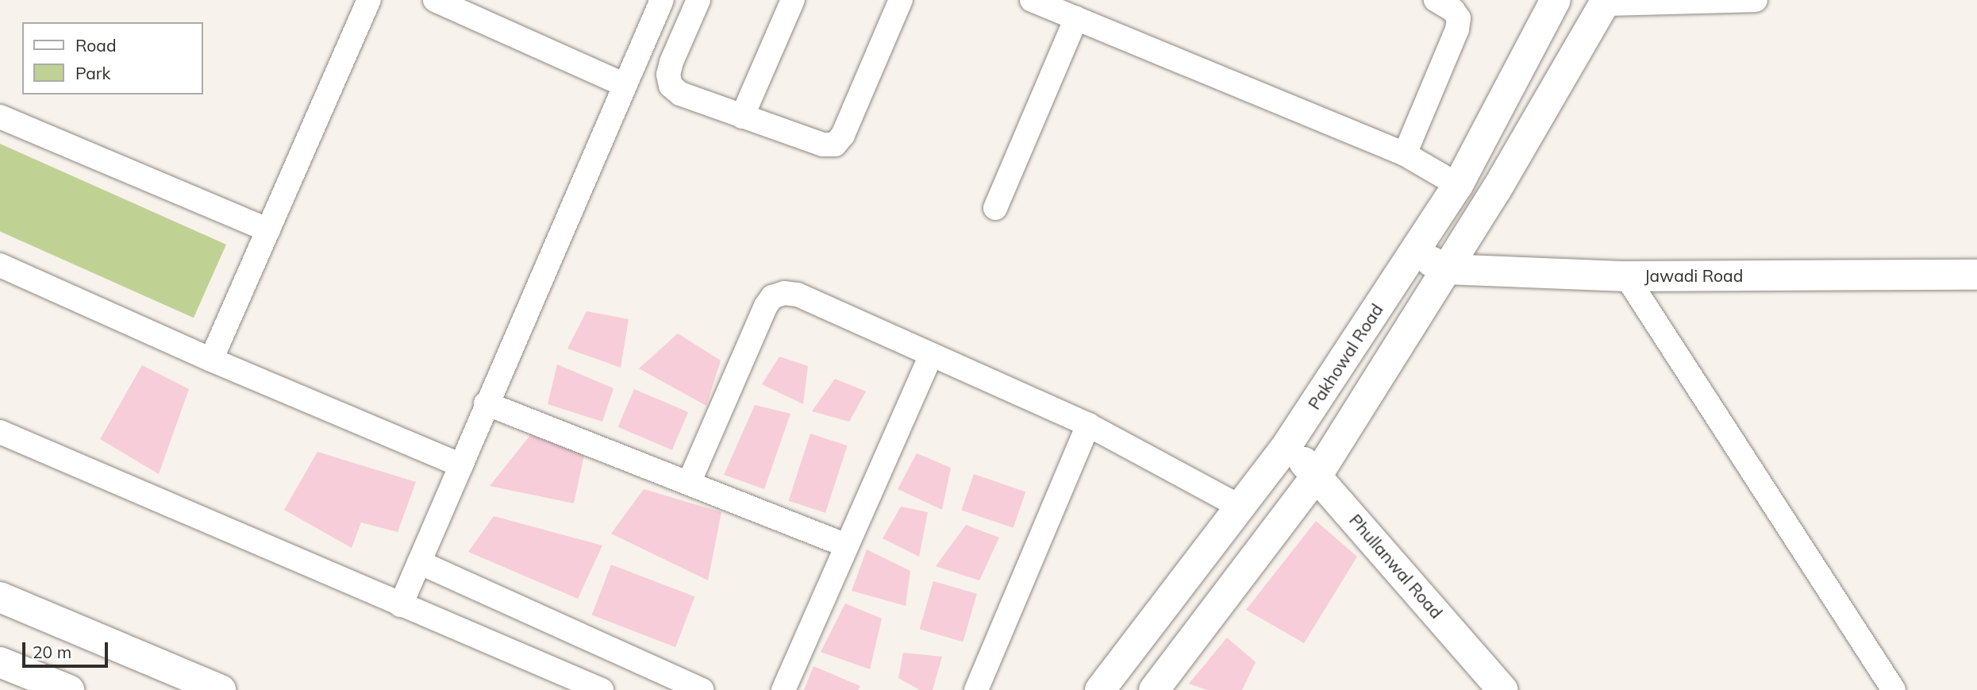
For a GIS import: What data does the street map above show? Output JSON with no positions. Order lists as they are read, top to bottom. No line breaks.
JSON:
{"streets":{"street":["Jawadi Road","Pakhowal Road","Phullanwal Road"]},"crossings":[["Jawadi Road","Pakhowal Road"],["Pakhowal Road","Phullanwal Road"]],"legend":["Road","Park"],"scale_bar":"20 m"}
